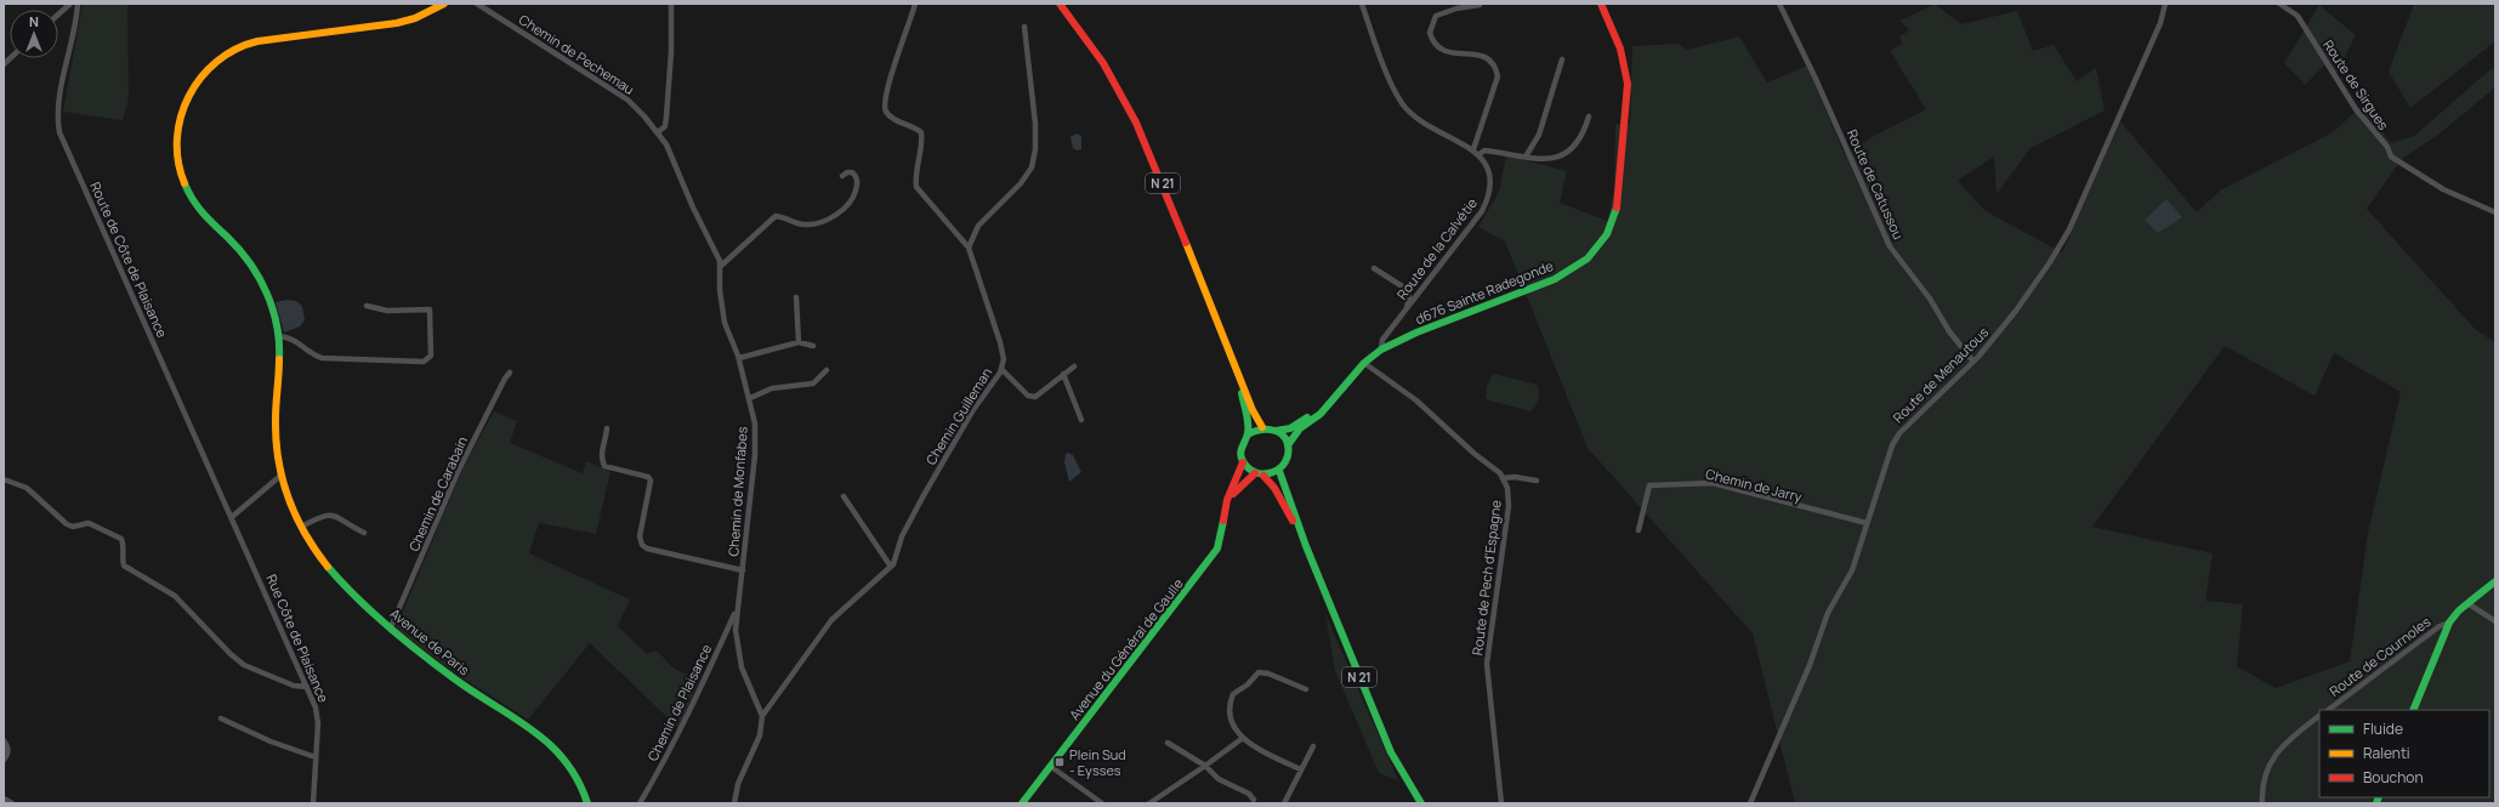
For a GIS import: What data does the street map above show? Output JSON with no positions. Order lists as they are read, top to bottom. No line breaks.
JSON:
{"streets":{"main road":["N 21","d676 Sainte Radegonde","Avenue de Paris","Avenue du Général de Gaulle"],"street":["Chemin de Pechemau","Route de Sirgues","Route de Catussou","Route de la Calvétie","Route de Côte de Plaisance","Route de Menautous","Chemin Guilleman","Chemin de Jarry","Chemin de Monfabes","Chemin de Carabain","Route de Pech d'Espagne","Rue Côte de Plaisance","Route de Cournoles","Chemin de Plaisance"]},"crossings":[["Chemin de Pechemau","Chemin de Monfabes"],["N 21","Avenue du Général de Gaulle"],["Route de Catussou","Route de Menautous"],["Route de la Calvétie","d676 Sainte Radegonde"],["Route de Côte de Plaisance","Rue Côte de Plaisance"],["Route de Menautous","Chemin de Jarry"],["Chemin Guilleman","Chemin de Monfabes"],["Chemin de Monfabes","Chemin de Plaisance"],["Chemin de Carabain","Avenue de Paris"]],"places":{"transit":["Plein Sud - Eysses"]},"legend":["Fluide","Ralenti","Bouchon"],"north":"top"}
